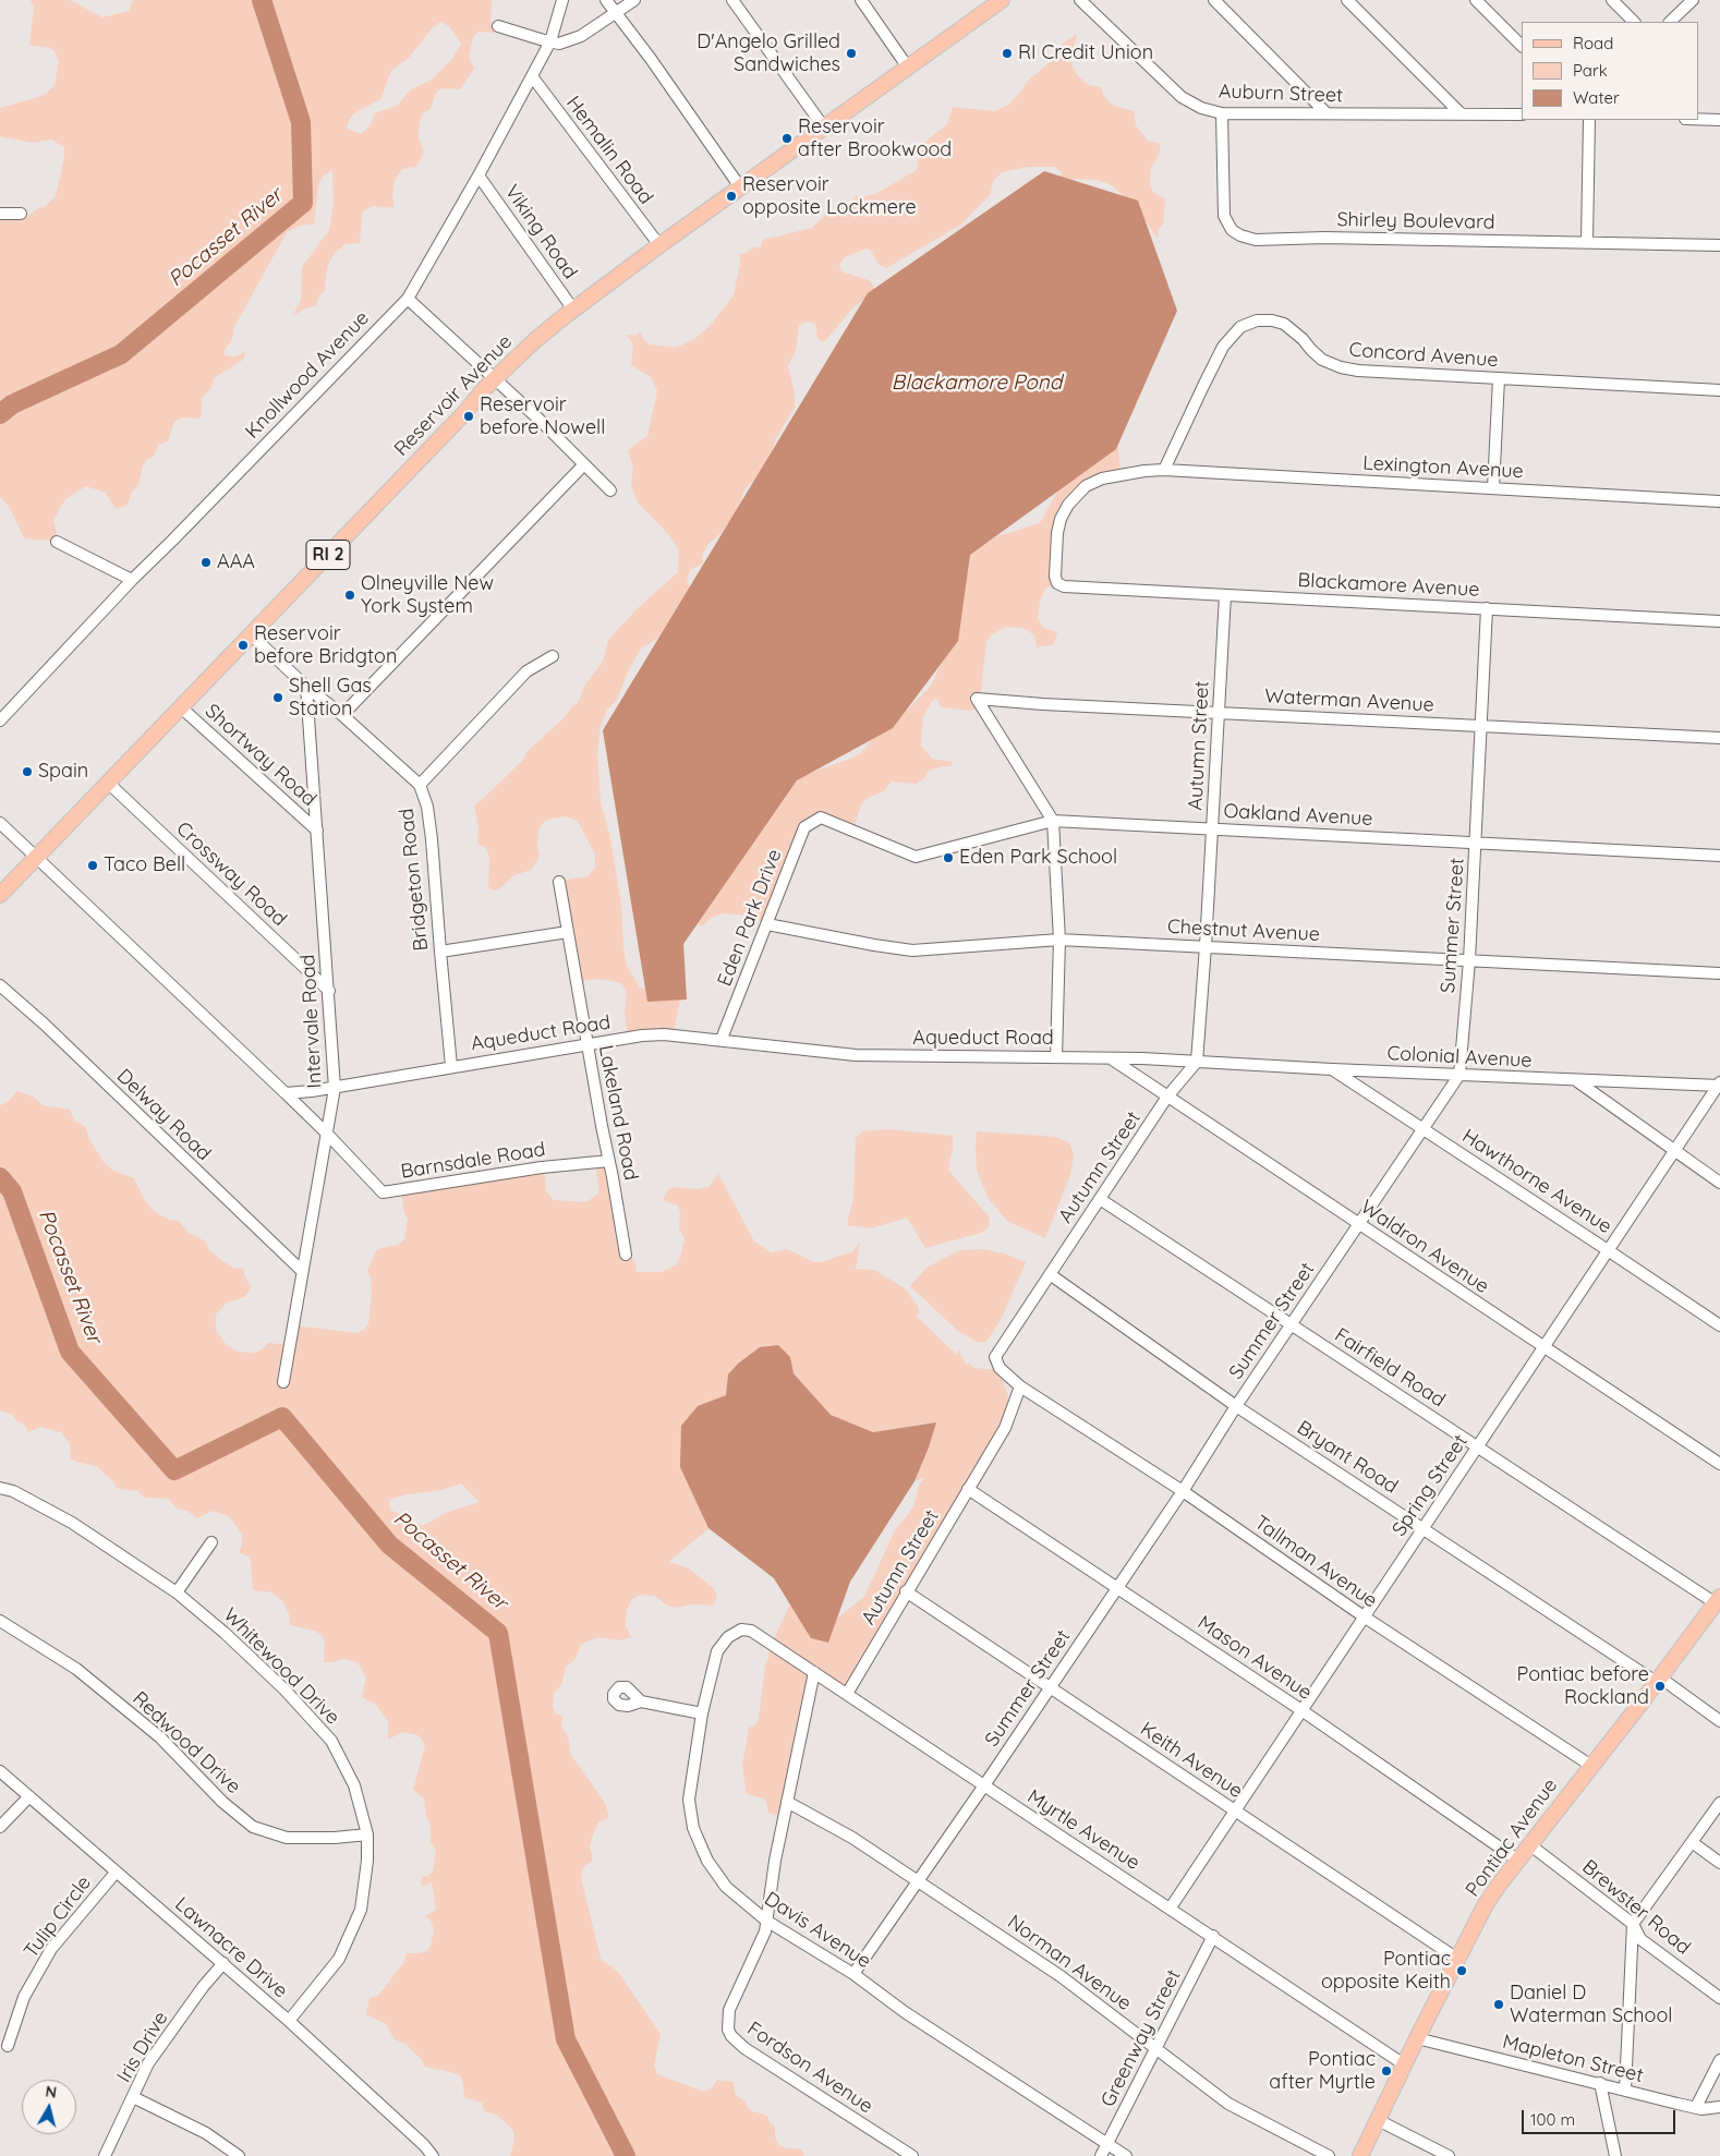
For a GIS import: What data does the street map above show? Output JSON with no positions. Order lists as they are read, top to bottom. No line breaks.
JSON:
{"streets":{"main road":["Reservoir Avenue","RI 2","Pontiac Avenue"],"street":["Auburn Street","Hemalin Road","Shirley Boulevard","Viking Road","Concord Avenue","Knollwood Avenue","Lexington Avenue","Blackamore Avenue","Waterman Avenue","Autumn Street","Shortway Road","Oakland Avenue","Crossway Road","Bridgeton Road","Eden Park Drive","Summer Street","Chestnut Avenue","Intervale Road","Aqueduct Road","Colonial Avenue","Lakeland Road","Delway Road","Barnsdale Road","Hawthorne Avenue","Waldron Avenue","Fairfield Road","Bryant Road","Spring Street","Tallman Avenue","Mason Avenue","Whitewood Drive","Redwood Drive","Keith Avenue","Myrtle Avenue","Brewster Road","Tulip Circle","Davis Avenue","Lawnacre Drive","Norman Avenue","Greenway Street","Iris Drive","Mapleton Street","Fordson Avenue"]},"crossings":[["Auburn Street","Shirley Boulevard"],["Hemalin Road","Knollwood Avenue"],["Hemalin Road","Reservoir Avenue"],["Viking Road","Knollwood Avenue"],["Viking Road","Reservoir Avenue"],["Concord Avenue","Lexington Avenue"],["Reservoir Avenue","Shortway Road"],["Reservoir Avenue","Crossway Road"],["Reservoir Avenue","Bridgeton Road"],["Lexington Avenue","Blackamore Avenue"],["Blackamore Avenue","Autumn Street"],["Blackamore Avenue","Summer Street"],["Waterman Avenue","Autumn Street"],["Waterman Avenue","Oakland Avenue"],["Waterman Avenue","Summer Street"],["Autumn Street","Oakland Avenue"],["Autumn Street","Chestnut Avenue"],["Autumn Street","Aqueduct Road"],["Autumn Street","Colonial Avenue"],["Autumn Street","Waldron Avenue"],["Autumn Street","Fairfield Road"],["Autumn Street","Bryant Road"],["Autumn Street","Tallman Avenue"],["Autumn Street","Mason Avenue"],["Autumn Street","Keith Avenue"],["Autumn Street","Myrtle Avenue"],["Shortway Road","Intervale Road"],["Oakland Avenue","Eden Park Drive"],["Oakland Avenue","Summer Street"],["Crossway Road","Intervale Road"],["Bridgeton Road","Intervale Road"],["Bridgeton Road","Aqueduct Road"],["Eden Park Drive","Chestnut Avenue"],["Eden Park Drive","Aqueduct Road"],["Summer Street","Chestnut Avenue"],["Summer Street","Colonial Avenue"],["Summer Street","Hawthorne Avenue"],["Summer Street","Waldron Avenue"],["Summer Street","Fairfield Road"],["Summer Street","Bryant Road"],["Summer Street","Tallman Avenue"],["Summer Street","Mason Avenue"],["Summer Street","Keith Avenue"],["Summer Street","Myrtle Avenue"],["Summer Street","Davis Avenue"],["Summer Street","Norman Avenue"],["Intervale Road","Aqueduct Road"],["Intervale Road","Delway Road"],["Intervale Road","Barnsdale Road"],["Aqueduct Road","Colonial Avenue"],["Aqueduct Road","Lakeland Road"],["Aqueduct Road","Barnsdale Road"],["Aqueduct Road","Waldron Avenue"],["Colonial Avenue","Hawthorne Avenue"],["Colonial Avenue","Spring Street"],["Lakeland Road","Barnsdale Road"],["Hawthorne Avenue","Spring Street"],["Waldron Avenue","Spring Street"],["Fairfield Road","Spring Street"],["Fairfield Road","Pontiac Avenue"],["Bryant Road","Spring Street"],["Bryant Road","Pontiac Avenue"],["Spring Street","Tallman Avenue"],["Spring Street","Mason Avenue"],["Spring Street","Keith Avenue"],["Spring Street","Myrtle Avenue"],["Tallman Avenue","Pontiac Avenue"],["Mason Avenue","Pontiac Avenue"],["Whitewood Drive","Redwood Drive"],["Whitewood Drive","Lawnacre Drive"],["Keith Avenue","Pontiac Avenue"],["Myrtle Avenue","Pontiac Avenue"],["Myrtle Avenue","Davis Avenue"],["Myrtle Avenue","Greenway Street"],["Myrtle Avenue","Fordson Avenue"],["Pontiac Avenue","Brewster Road"],["Pontiac Avenue","Mapleton Street"],["Tulip Circle","Lawnacre Drive"],["Davis Avenue","Greenway Street"],["Davis Avenue","Fordson Avenue"],["Lawnacre Drive","Iris Drive"],["Norman Avenue","Greenway Street"],["Norman Avenue","Fordson Avenue"]],"water":["Pocasset River","Blackamore Pond"],"places":["D'Angelo Grilled Sandwiches","RI Credit Union","Reservoir after Brookwood","Reservoir opposite Lockmere","Reservoir before Nowell","AAA","Olneyville New York System","Reservoir before Bridgton","Shell Gas Station","Spain","Eden Park School","Taco Bell","Pontiac before Rockland","Pontiac opposite Keith","Daniel D Waterman School","Pontiac after Myrtle"],"legend":["Road","Park","Water"],"scale_bar":"100 m","north":"top"}
